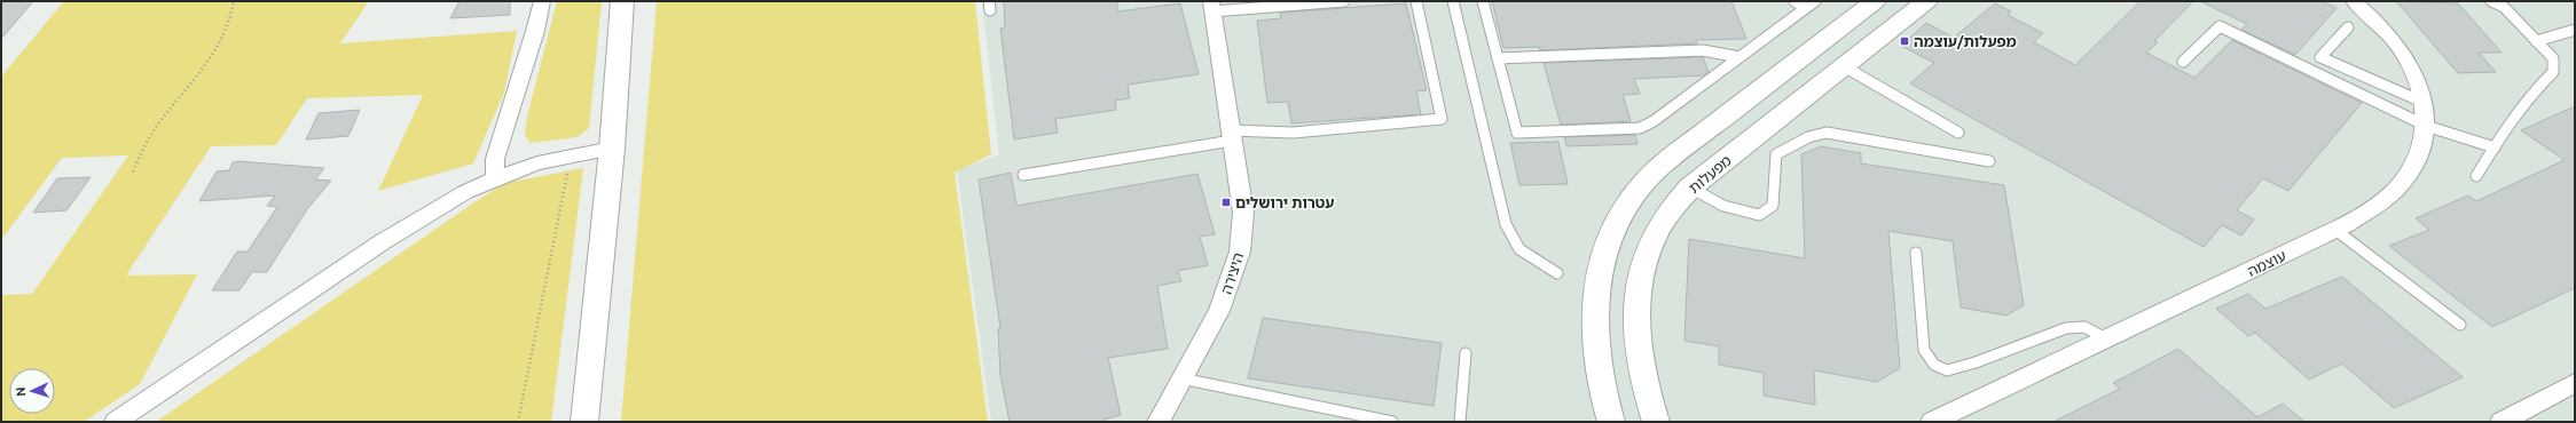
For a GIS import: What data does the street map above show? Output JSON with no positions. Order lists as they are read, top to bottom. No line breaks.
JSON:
{"streets":{"main road":["מפעלות"],"street":["עוצמה","היצירה"]},"places":{"transit":["מפעלות/עוצמה","עטרות ירושלים"]},"north":"left"}
